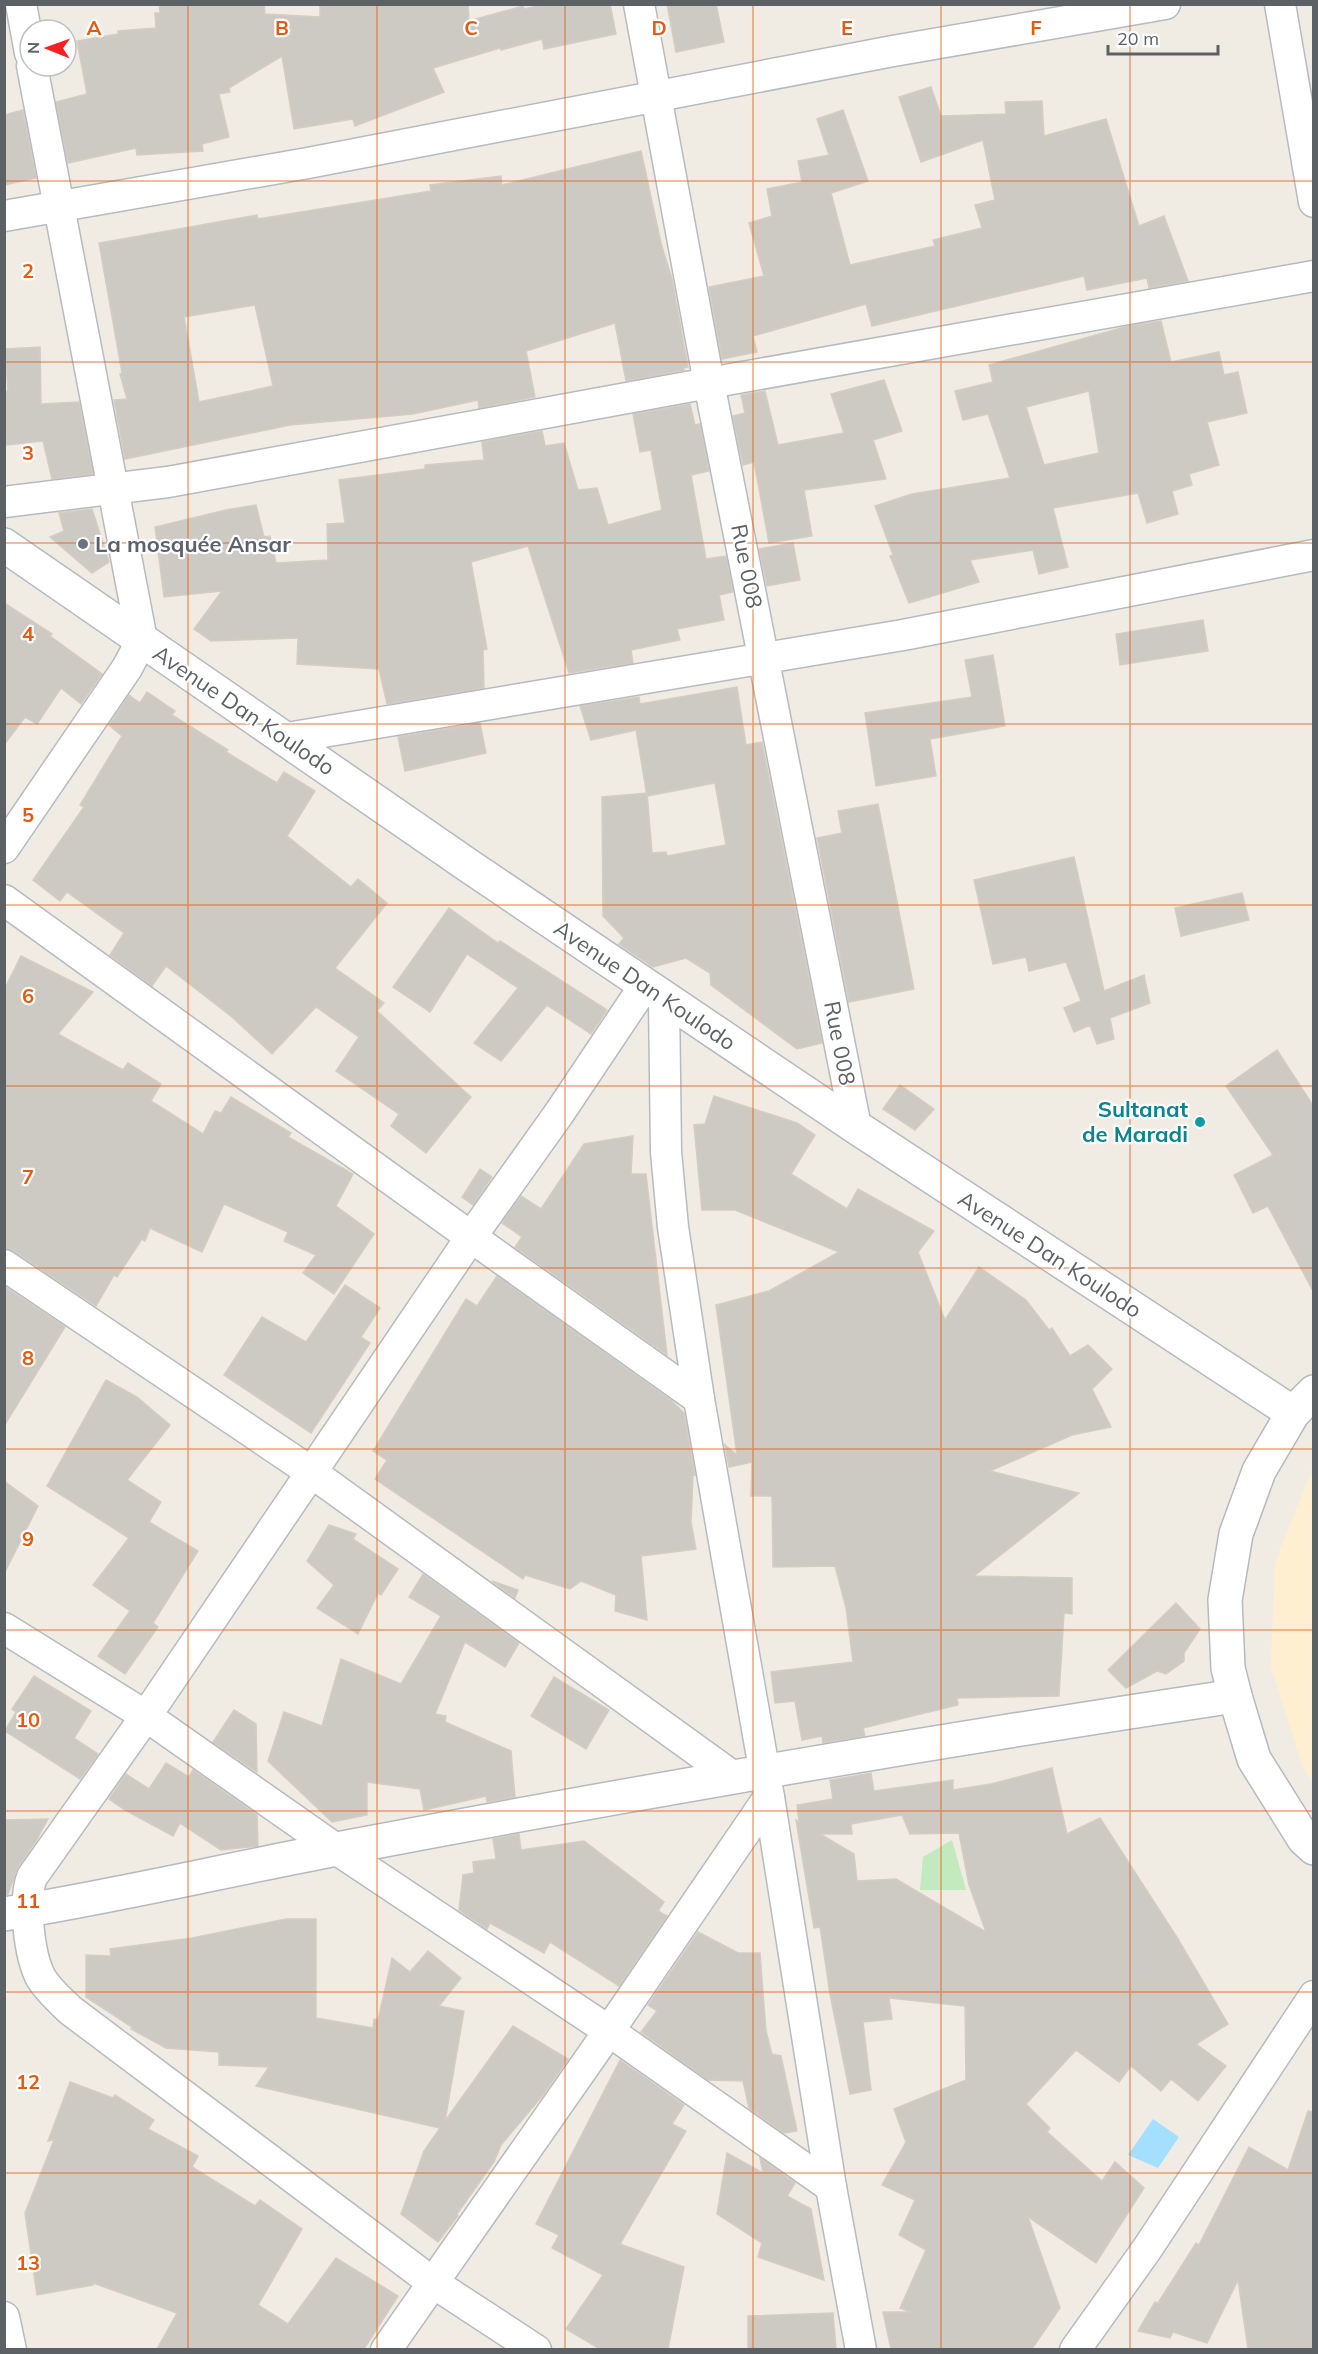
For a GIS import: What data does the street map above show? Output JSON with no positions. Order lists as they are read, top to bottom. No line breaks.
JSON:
{"streets":{"street":["Rue 008","Avenue Dan Koulodo"]},"crossings":[["Rue 008","Avenue Dan Koulodo"]],"places":["La mosquée Ansar","Sultanat de Maradi"],"scale_bar":"20 m","north":"left","grid":{"columns":["A","B","C","D","E","F"],"rows":["2","3","4","5","6","7","8","9","10","11","12","13"]}}
